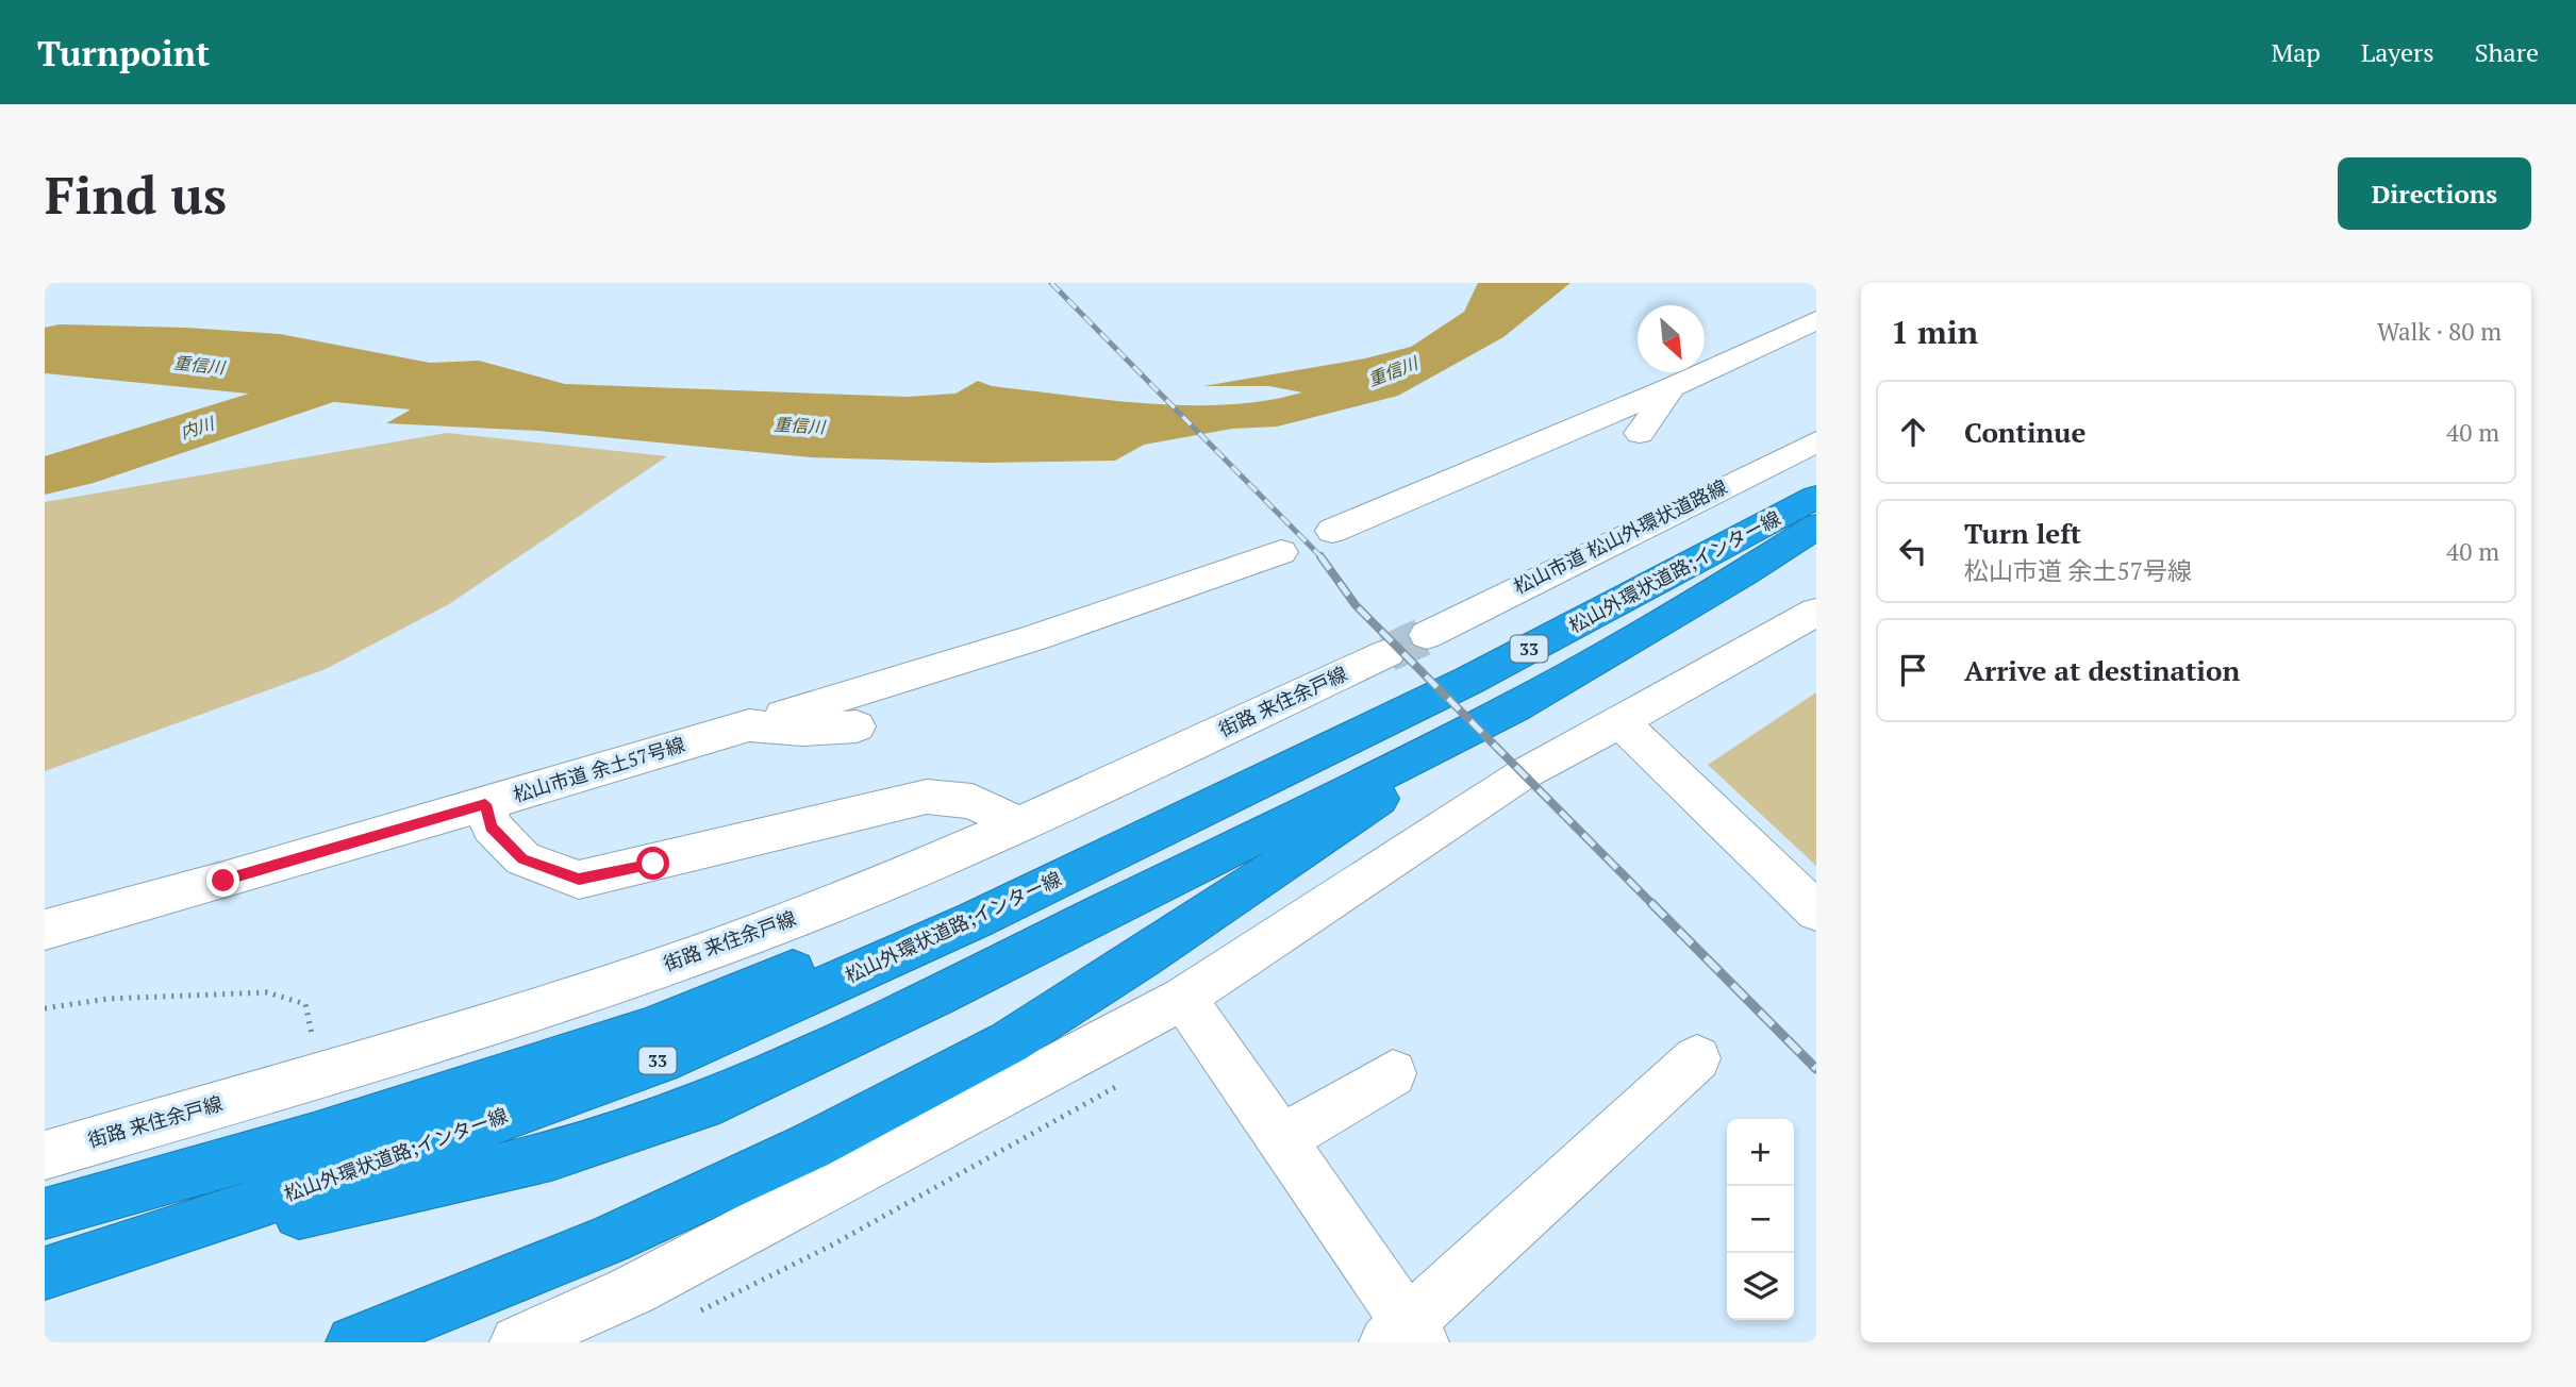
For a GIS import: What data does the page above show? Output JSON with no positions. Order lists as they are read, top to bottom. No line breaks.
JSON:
{"streets":{"highway":["松山外環状道路;インター線","33"],"street":["松山市道 松山外環状道路線","街路 来住余戸線","松山市道 余土57号線"]},"water":["重信川","内川"],"north":"bottom right","page":{"header":"Turnpoint","nav":["Map","Layers","Share"],"buttons":"Directions","title":"Find us","heading":["1 min","Walk · 80 m"],"list":[["Continue","40 m"],["Turn left","松山市道 余土57号線","40 m"],"Arrive at destination"],"map_buttons":["+","−"]}}
